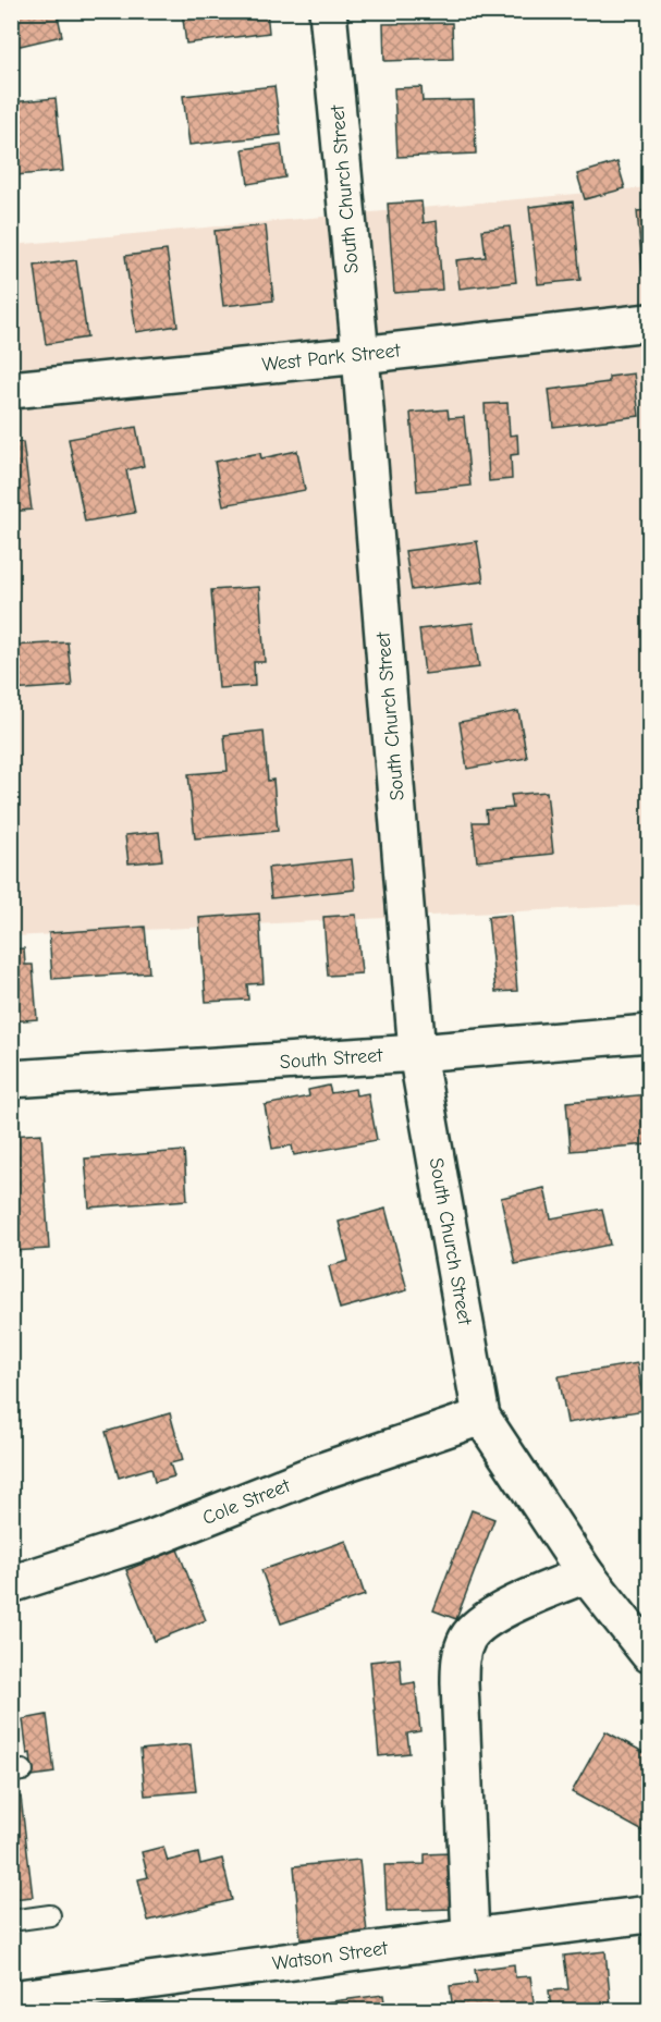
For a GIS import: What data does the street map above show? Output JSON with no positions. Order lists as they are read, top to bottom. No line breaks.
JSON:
{"streets":{"street":["South Church Street","West Park Street","South Street","Cole Street","Watson Street"]},"crossings":[["South Church Street","West Park Street"],["South Church Street","South Street"],["South Church Street","Cole Street"]]}
